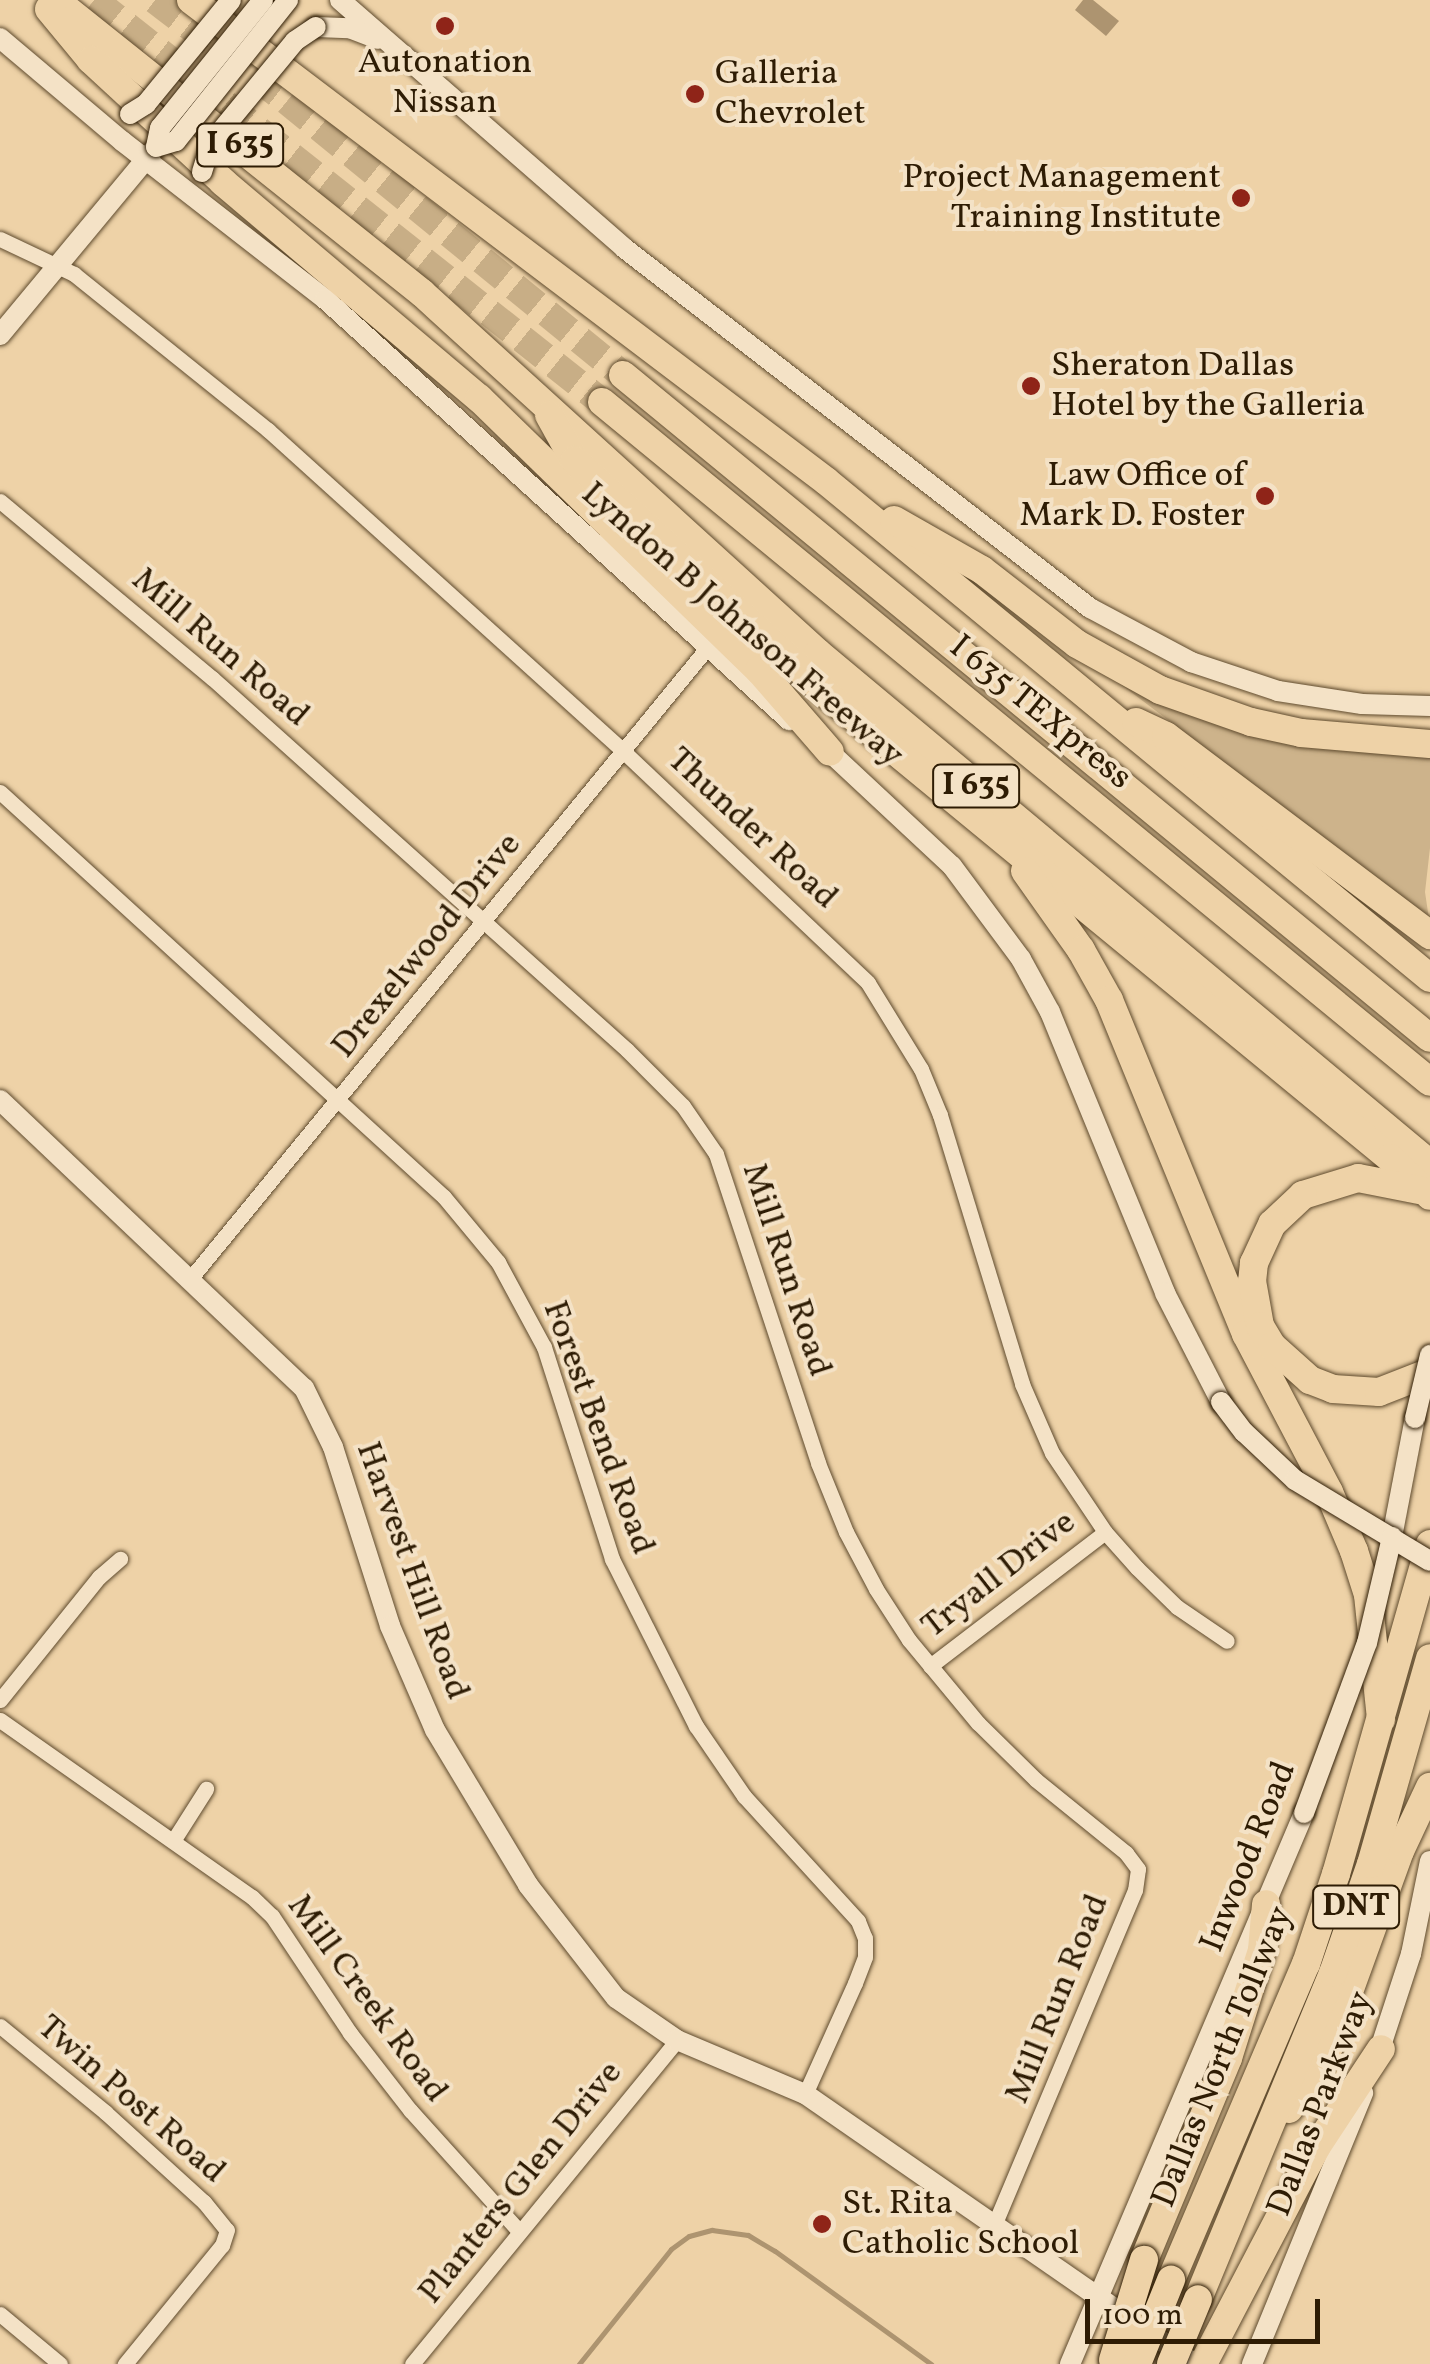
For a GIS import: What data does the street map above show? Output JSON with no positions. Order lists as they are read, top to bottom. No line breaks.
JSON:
{"streets":{"highway":["I 635","Lyndon B Johnson Freeway","I 635 TEXpress","DNT","Dallas North Tollway"],"main road":["Harvest Hill Road","Inwood Road","Dallas Parkway"],"street":["Mill Run Road","Thunder Road","Drexelwood Drive","Forest Bend Road","Tryall Drive","Mill Creek Road","Twin Post Road","Planters Glen Drive"]},"crossings":[["Lyndon B Johnson Freeway","Drexelwood Drive"],["Lyndon B Johnson Freeway","Inwood Road"],["Mill Run Road","Drexelwood Drive"],["Mill Run Road","Harvest Hill Road"],["Mill Run Road","Tryall Drive"],["Thunder Road","Drexelwood Drive"],["Thunder Road","Tryall Drive"],["Drexelwood Drive","Forest Bend Road"],["Drexelwood Drive","Harvest Hill Road"],["Forest Bend Road","Harvest Hill Road"],["Harvest Hill Road","Inwood Road"],["Harvest Hill Road","Planters Glen Drive"],["Mill Creek Road","Planters Glen Drive"]],"places":["Autonation Nissan","Galleria Chevrolet","Project Management Training Institute","Sheraton Dallas Hotel by the Galleria","Law Office of Mark D. Foster","St. Rita Catholic School"],"scale_bar":"100 m"}
